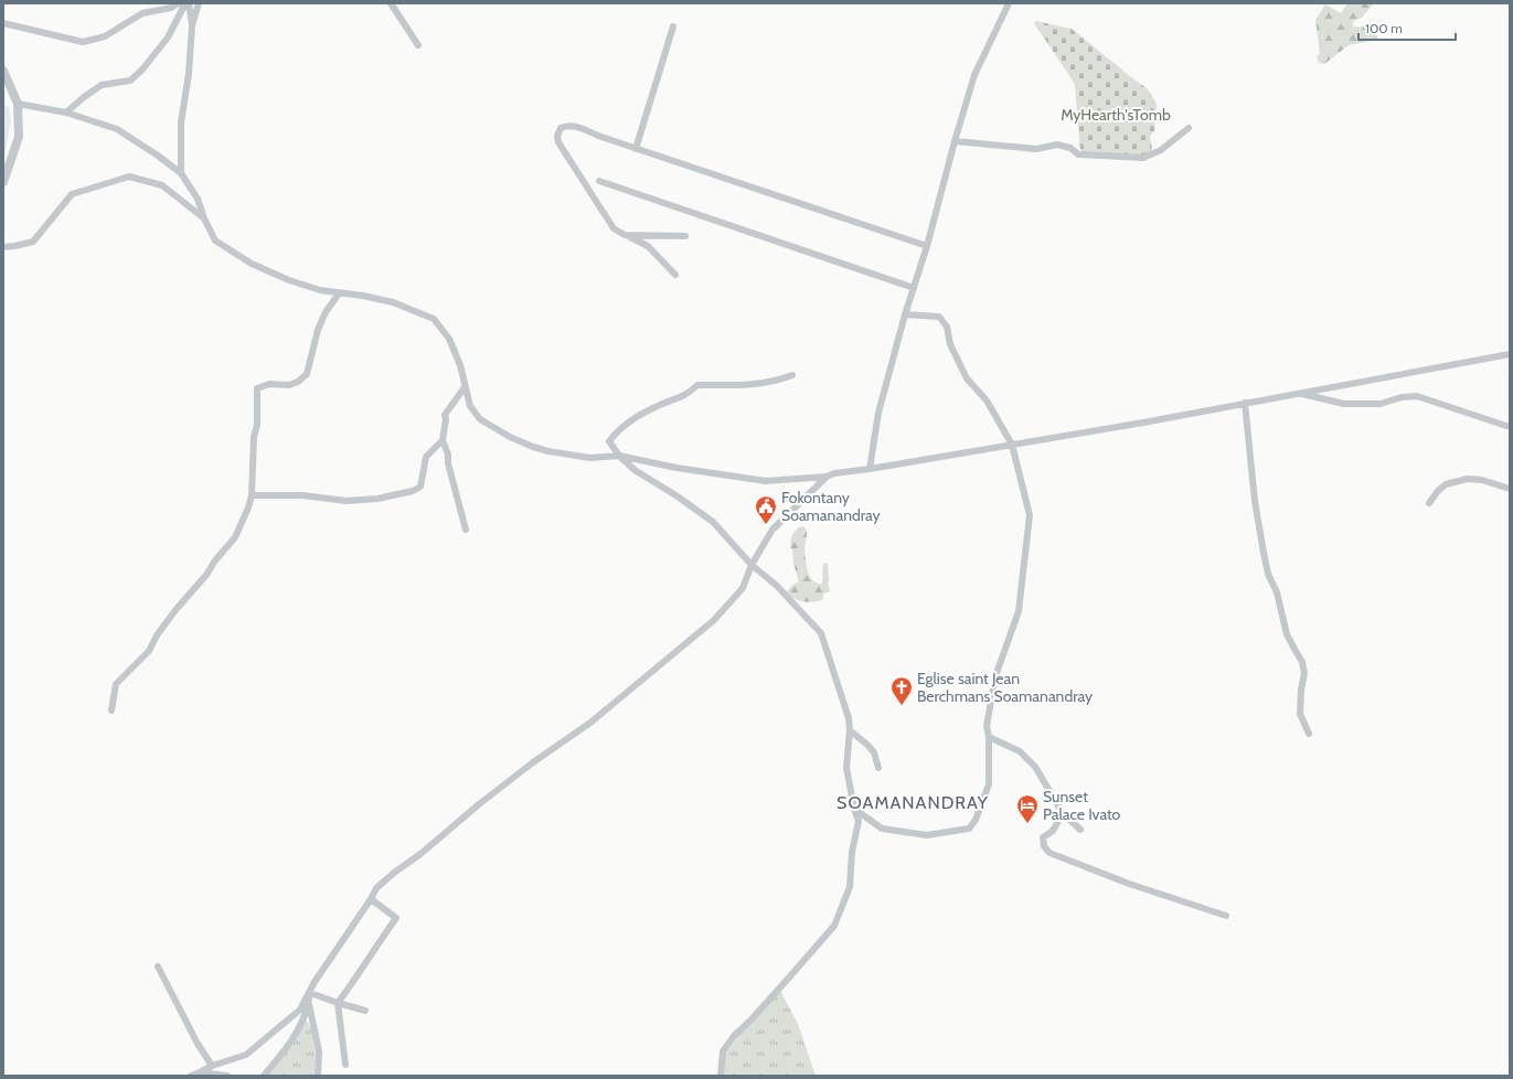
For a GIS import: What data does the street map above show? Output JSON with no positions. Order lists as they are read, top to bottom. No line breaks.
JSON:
{"districts":["SOAMANANDRAY"],"parks":["MyHearth'sTomb"],"places":{"public building":["Fokontany Soamanandray"],"church":["Eglise saint Jean Berchmans Soamanandray"],"hotel":["Sunset Palace Ivato"]},"scale_bar":"100 m"}
